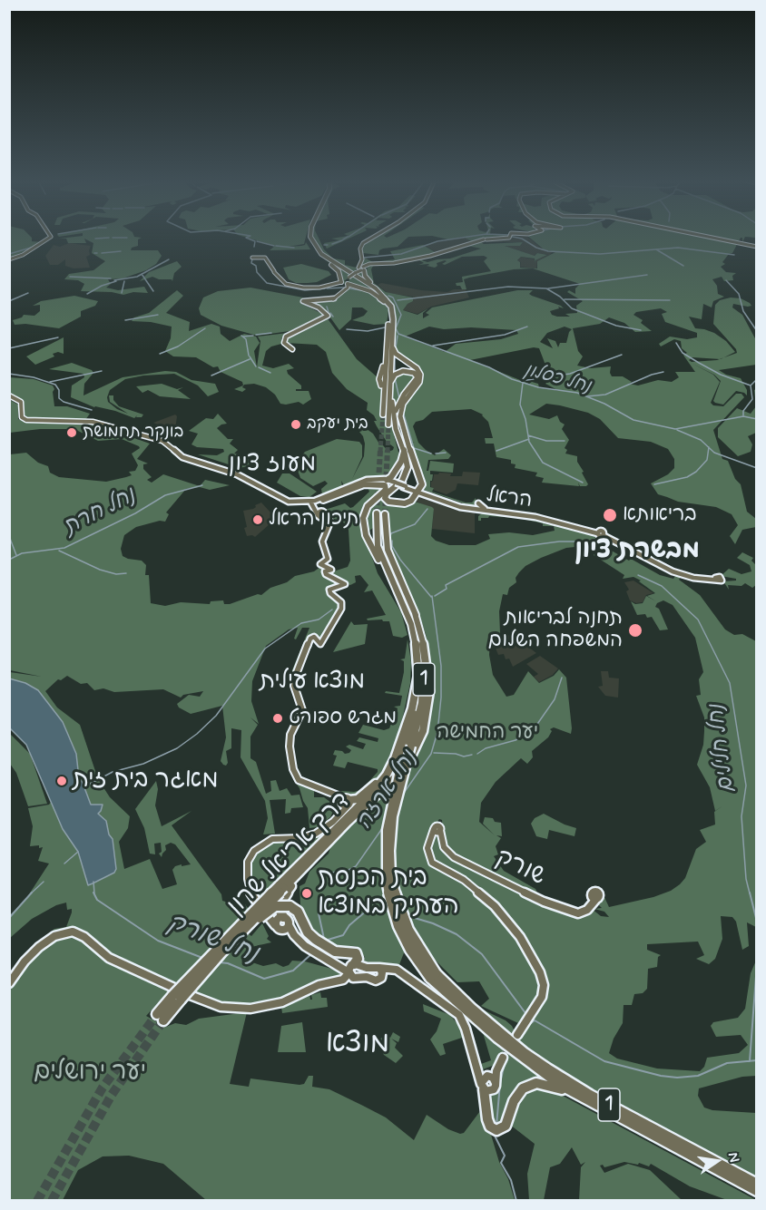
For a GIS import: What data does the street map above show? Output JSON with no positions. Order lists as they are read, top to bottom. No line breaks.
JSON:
{"streets":{"highway":["1","דרך אריאל שרון"],"main road":["הראל","שורק"]},"crossings":[["1","דרך אריאל שרון"]],"districts":["מעוז ציון","מבשרת ציון","מוצא עילית","מוצא"],"water":["נחל כסלון","נחל חרת","נחל חלילים","נחל ארזה","נחל שורק"],"parks":["יער החמישה","יער ירושלים"],"places":["בית יעקב","בונקר תחמושת","בריאותא","תיכון הראל","תחנה לבריאות המשפחה השלום","מגרש ספורט","מאגר בית זית","בית הכנסת העתיק במוצא"],"north":"right"}
